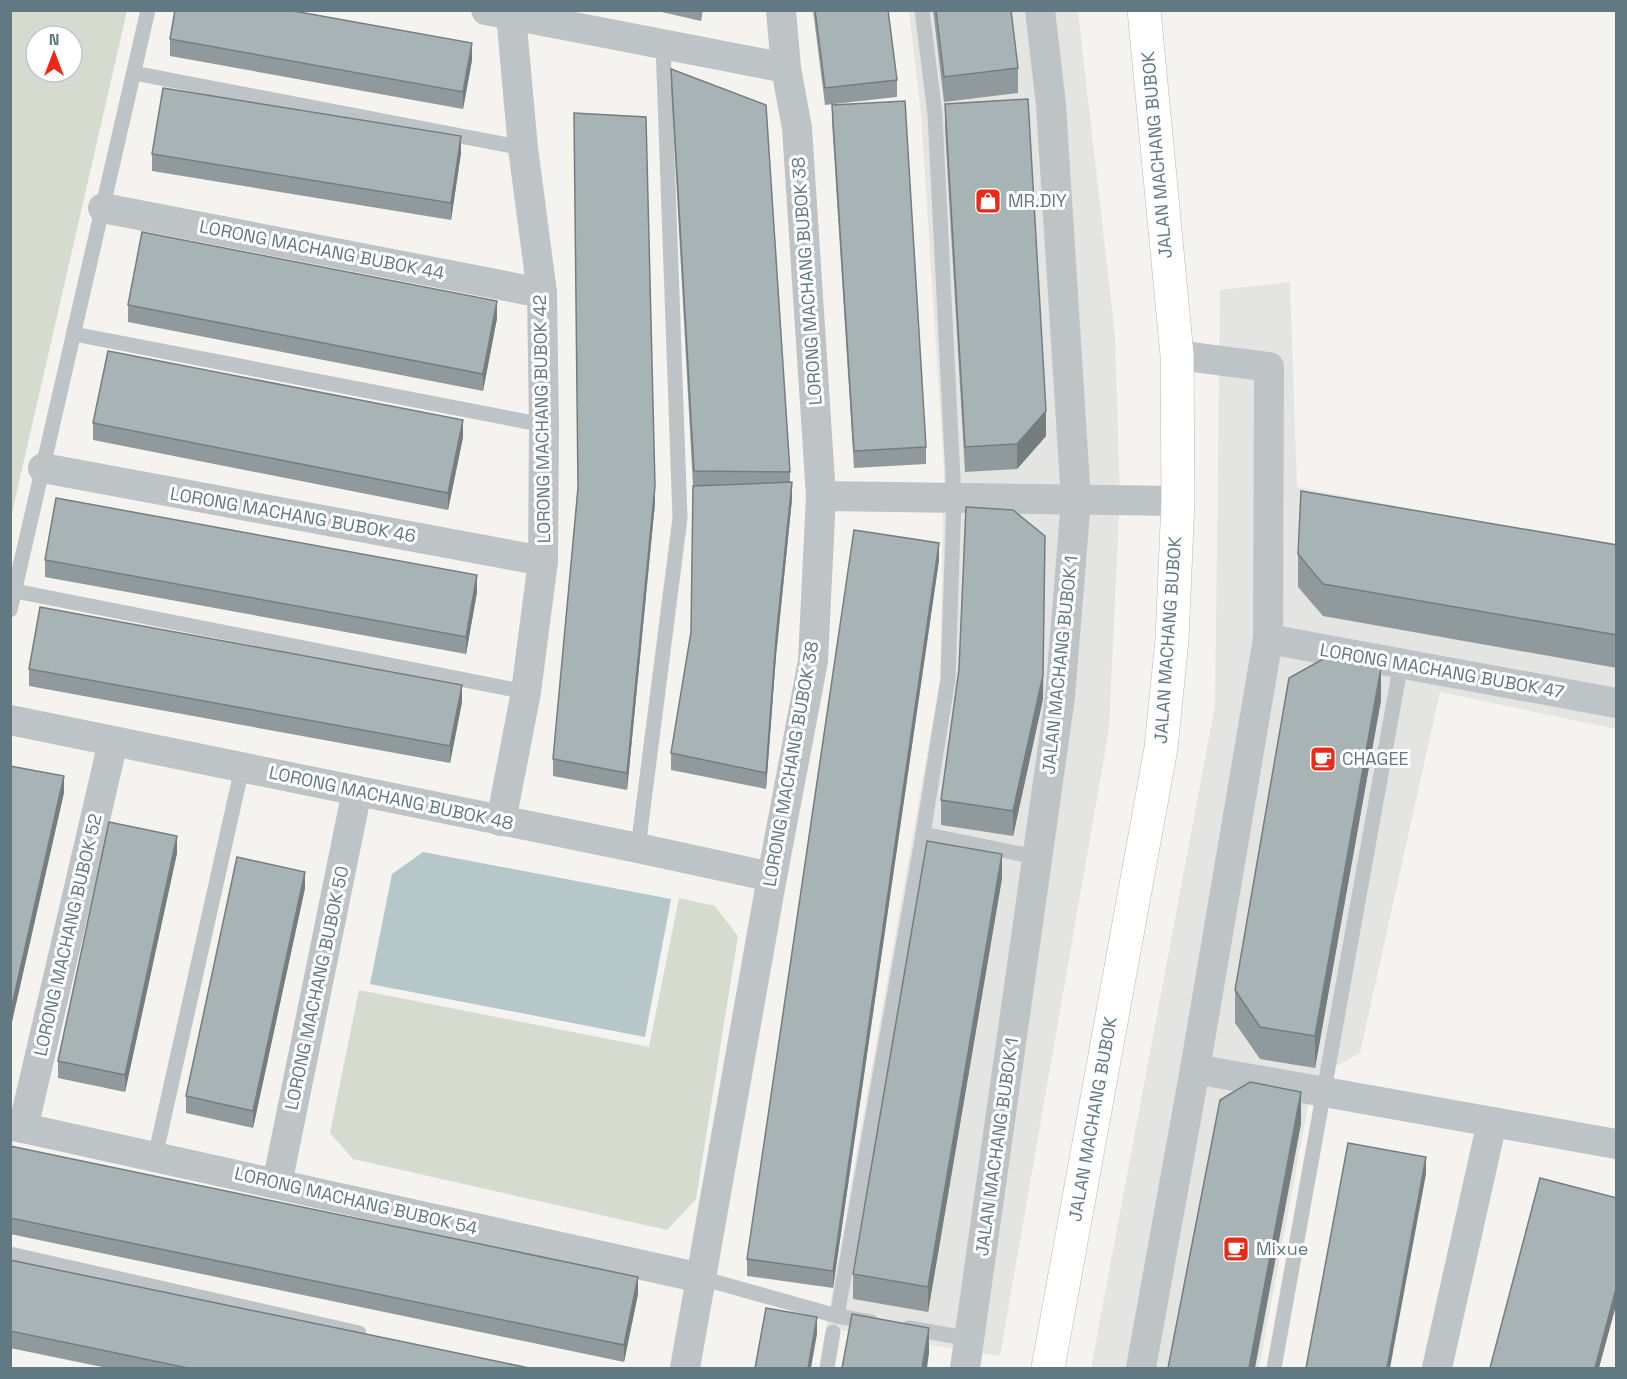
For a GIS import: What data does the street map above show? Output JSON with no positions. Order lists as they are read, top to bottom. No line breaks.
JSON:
{"streets":{"main road":["JALAN MACHANG BUBOK"],"street":["LORONG MACHANG BUBOK 44","LORONG MACHANG BUBOK 38","LORONG MACHANG BUBOK 42","LORONG MACHANG BUBOK 46","JALAN MACHANG BUBOK 1","LORONG MACHANG BUBOK 47","LORONG MACHANG BUBOK 48","LORONG MACHANG BUBOK 52","LORONG MACHANG BUBOK 50","LORONG MACHANG BUBOK 54"]},"crossings":[["LORONG MACHANG BUBOK 44","LORONG MACHANG BUBOK 42"],["LORONG MACHANG BUBOK 38","LORONG MACHANG BUBOK 48"],["LORONG MACHANG BUBOK 38","LORONG MACHANG BUBOK 54"],["LORONG MACHANG BUBOK 42","LORONG MACHANG BUBOK 46"],["LORONG MACHANG BUBOK 42","LORONG MACHANG BUBOK 48"],["LORONG MACHANG BUBOK 48","LORONG MACHANG BUBOK 52"],["LORONG MACHANG BUBOK 48","LORONG MACHANG BUBOK 50"],["LORONG MACHANG BUBOK 52","LORONG MACHANG BUBOK 54"],["LORONG MACHANG BUBOK 50","LORONG MACHANG BUBOK 54"]],"places":{"shop":["MR.DIY"],"cafe":["CHAGEE","Mixue"]},"north":"top"}
